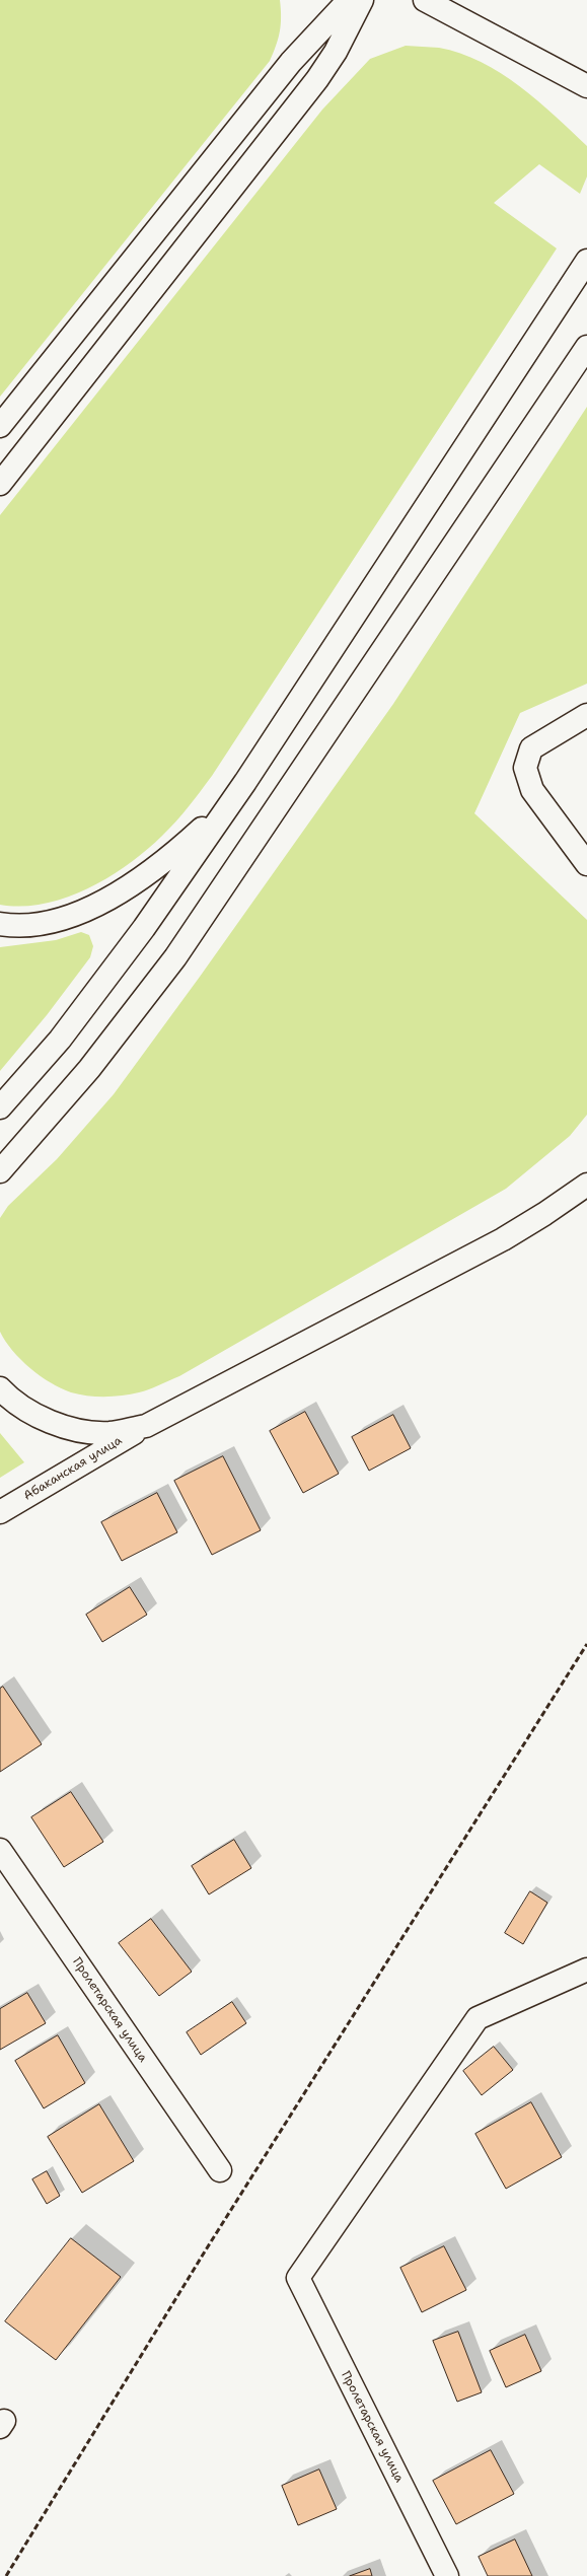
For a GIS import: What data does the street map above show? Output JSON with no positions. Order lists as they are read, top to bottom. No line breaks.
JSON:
{"streets":{"main road":["Абаканская улица","Пролетарская улица"]}}
